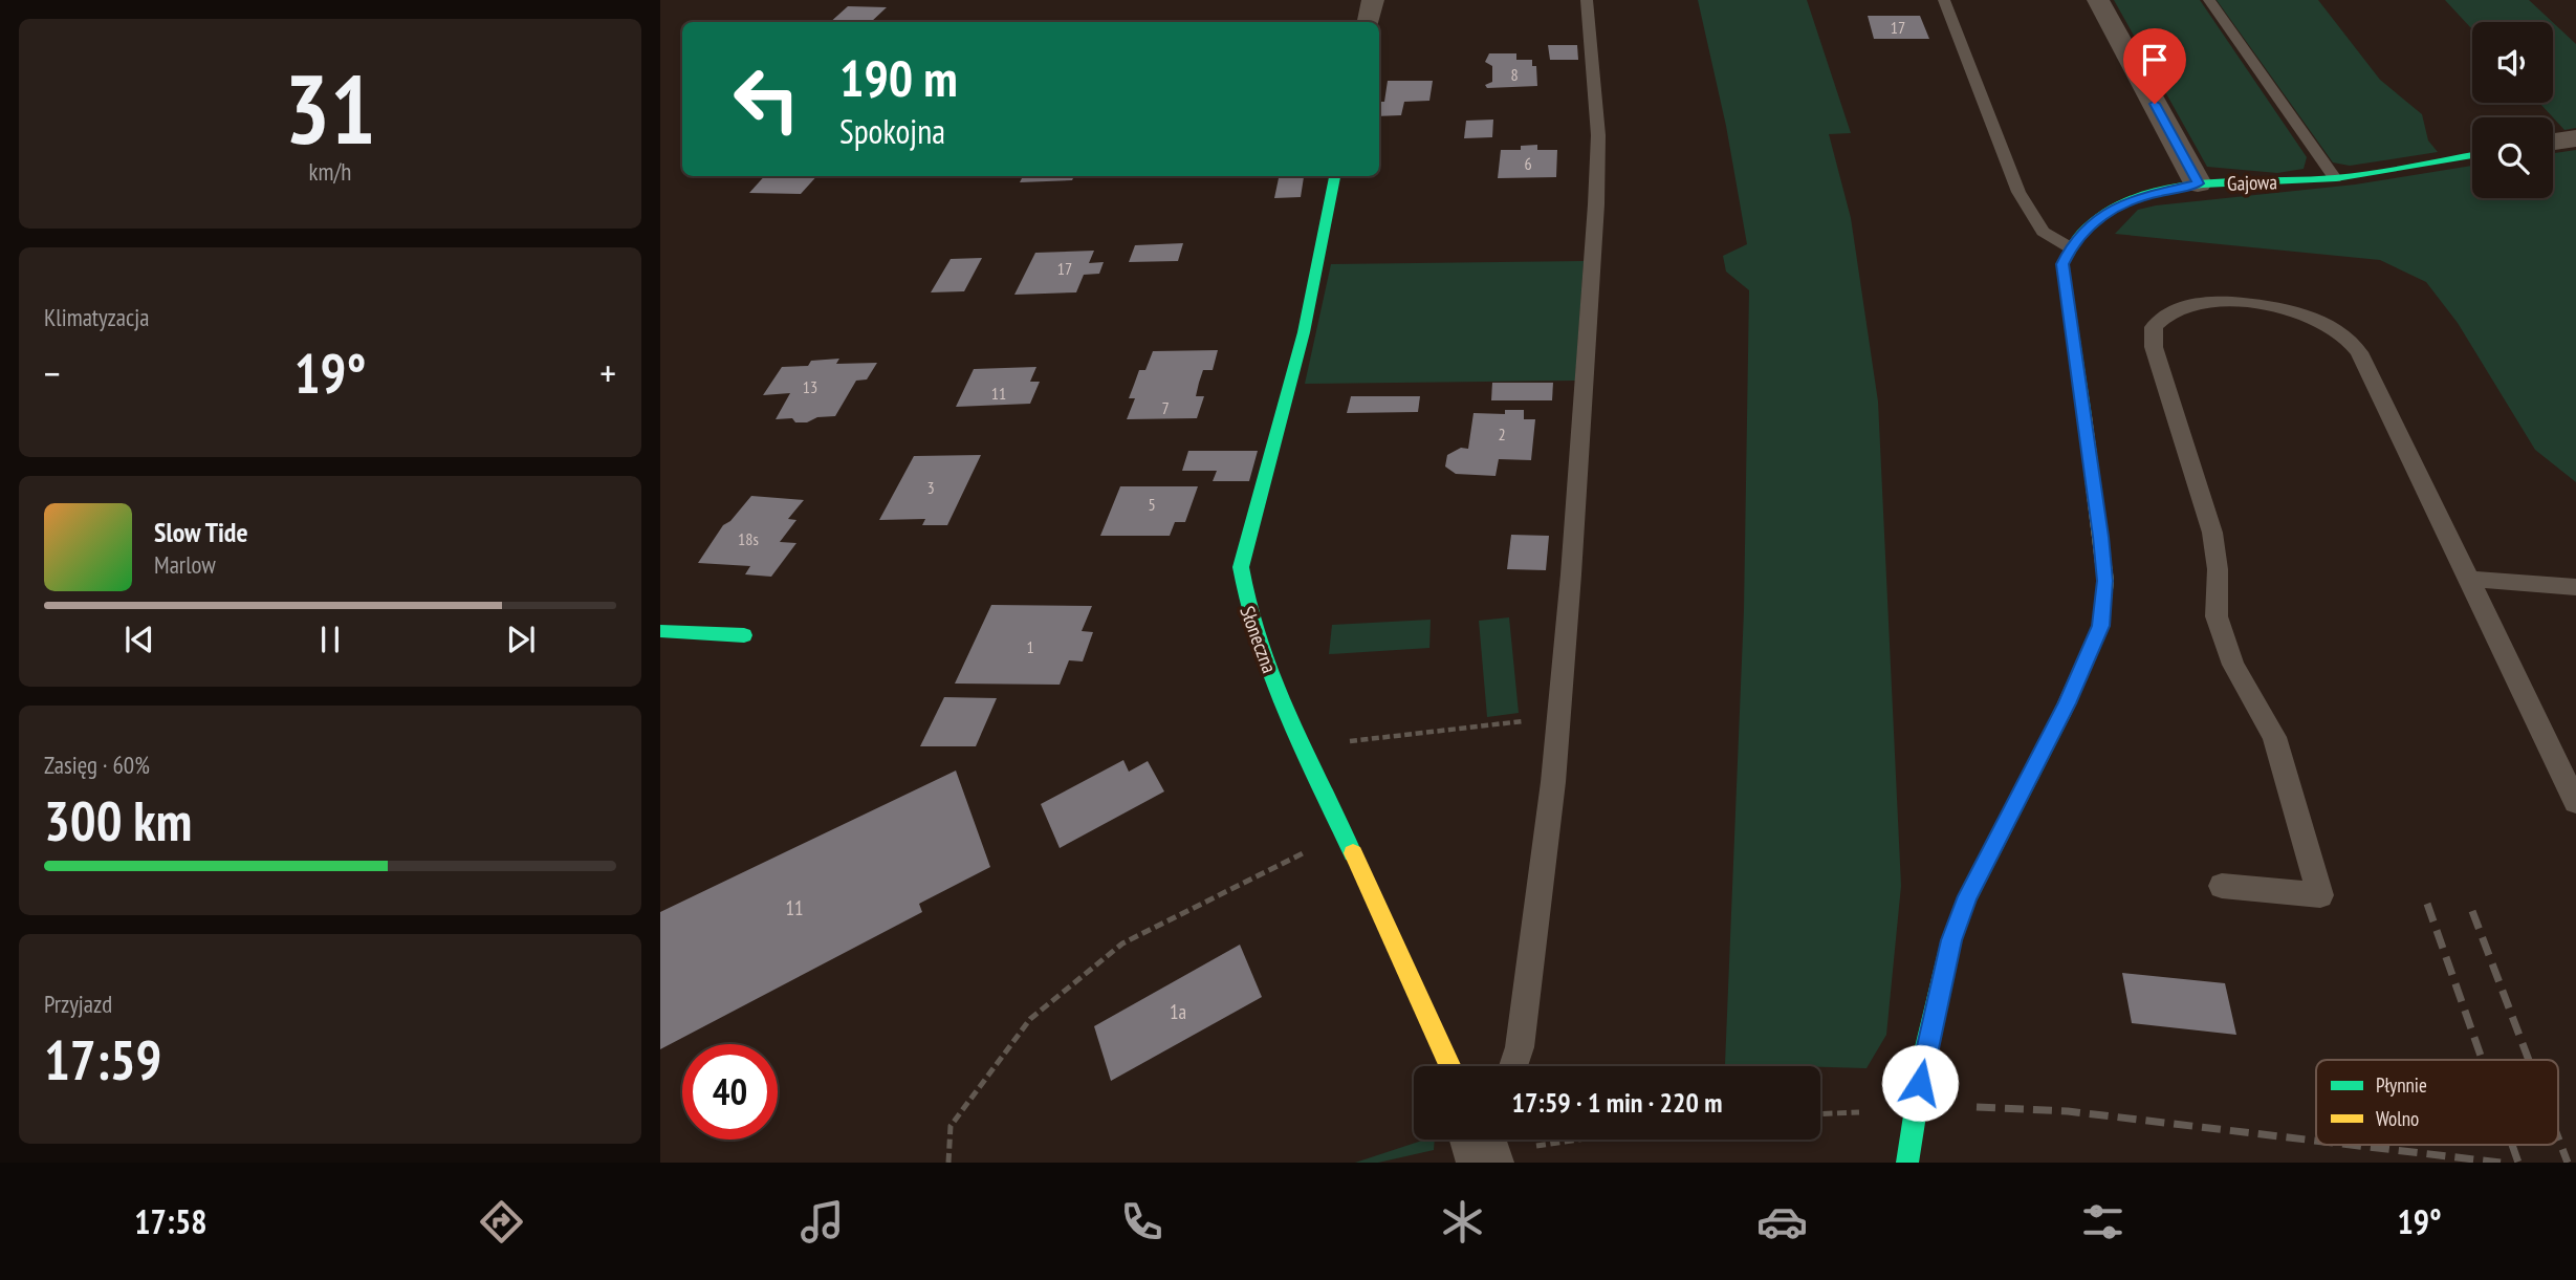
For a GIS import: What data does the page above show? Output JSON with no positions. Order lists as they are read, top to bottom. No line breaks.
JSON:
{"streets":{"street":["Gajowa","Słoneczna"]},"house_numbers":["17","8","6","17","13","11","7","2","3","5","18s","1","11","1a"],"legend":["Płynnie","Wolno"],"page":{"tile":[["31","km/h"],"Klimatyzacja",["Zasięg · 60%","300 km"],["Przyjazd","17:59"]],"turn":["190 m","Spokojna"],"heat":["−","19°","+"],"song":["Slow Tide","Marlow"],"limit":"40","trip":"17:59 · 1 min · 220 m","tabs":["17:58","19°"]}}
